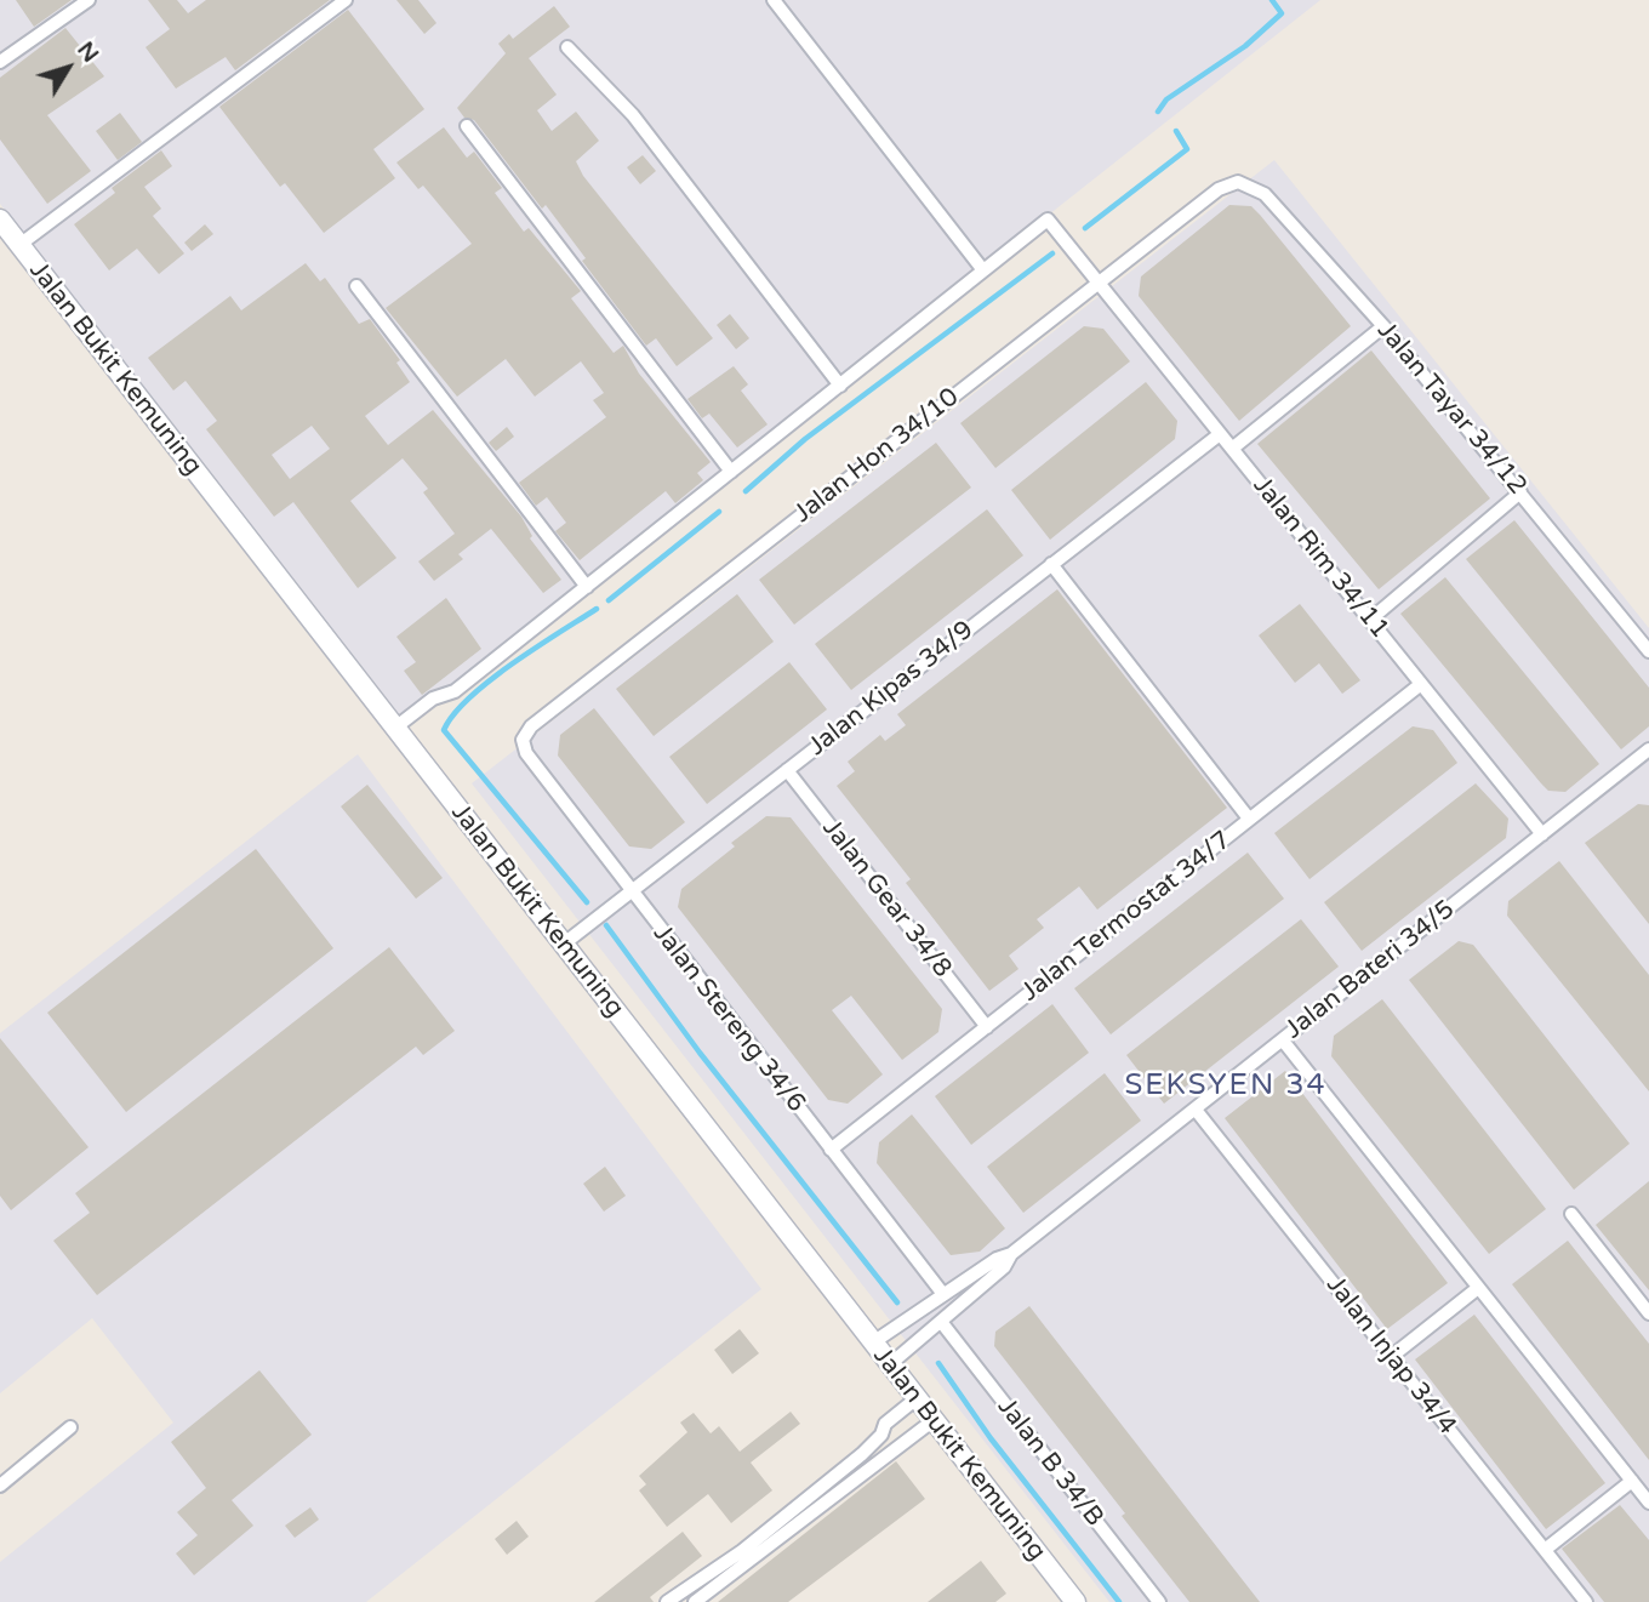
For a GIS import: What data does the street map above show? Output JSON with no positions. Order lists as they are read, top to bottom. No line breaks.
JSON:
{"streets":{"main road":["Jalan Bukit Kemuning"],"street":["Jalan Tayar 34/12","Jalan Hon 34/10","Jalan Rim 34/11","Jalan Kipas 34/9","Jalan Gear 34/8","Jalan Termostat 34/7","Jalan Bateri 34/5","Jalan Stereng 34/6","Jalan Injap 34/4","Jalan B 34/B"]},"crossings":[["Jalan Bukit Kemuning","Jalan Kipas 34/9"],["Jalan Tayar 34/12","Jalan Hon 34/10"],["Jalan Hon 34/10","Jalan Rim 34/11"],["Jalan Hon 34/10","Jalan Stereng 34/6"],["Jalan Rim 34/11","Jalan Kipas 34/9"],["Jalan Rim 34/11","Jalan Termostat 34/7"],["Jalan Rim 34/11","Jalan Bateri 34/5"],["Jalan Kipas 34/9","Jalan Gear 34/8"],["Jalan Kipas 34/9","Jalan Stereng 34/6"],["Jalan Gear 34/8","Jalan Termostat 34/7"],["Jalan Termostat 34/7","Jalan Stereng 34/6"],["Jalan Bateri 34/5","Jalan Injap 34/4"]],"districts":["SEKSYEN 34"],"north":"top right"}
